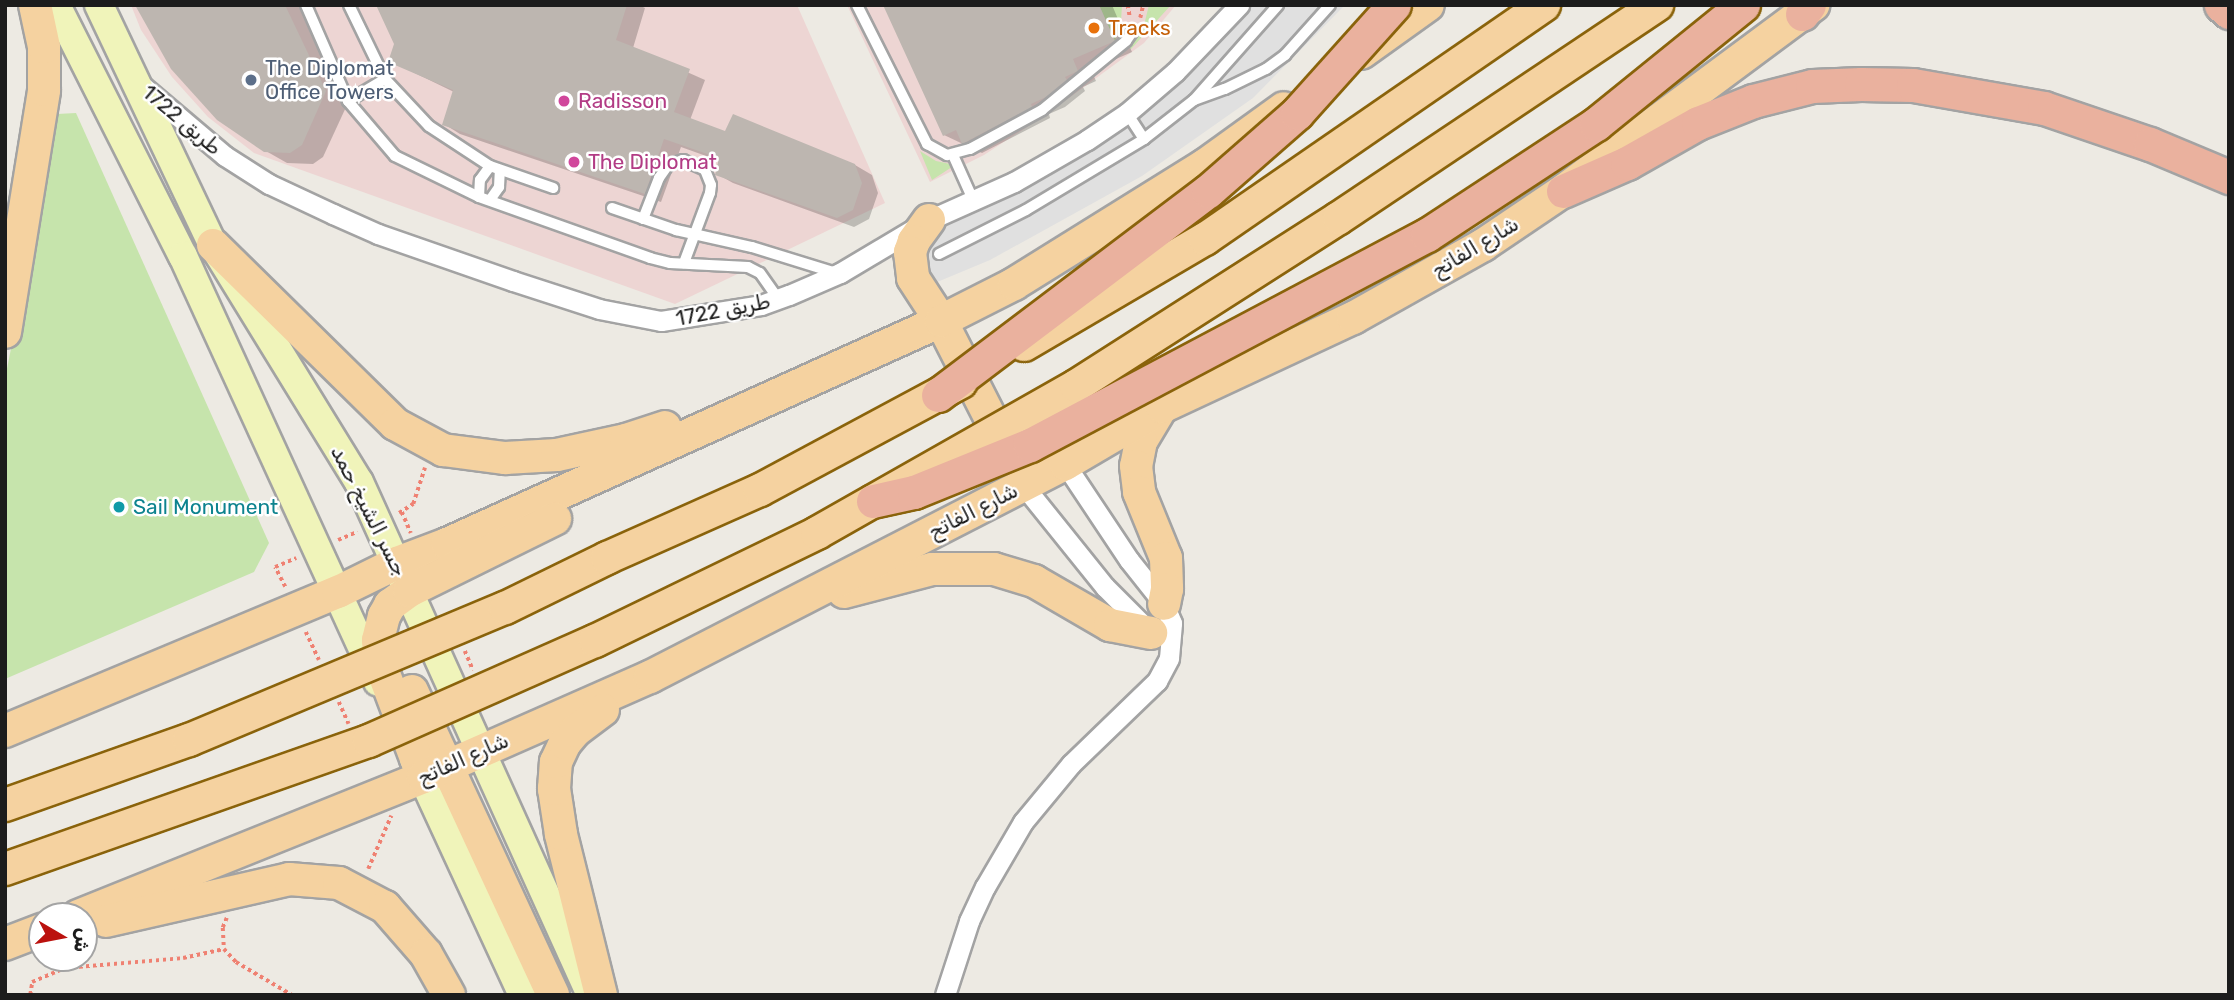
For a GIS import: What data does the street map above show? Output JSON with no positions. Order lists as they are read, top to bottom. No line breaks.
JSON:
{"streets":{"main road":["شارع الفاتح","جسر الشيخ حمد"],"street":["طريق 1722"]},"crossings":[["طريق 1722","جسر الشيخ حمد"],["شارع الفاتح","جسر الشيخ حمد"]],"places":["Tracks","The Diplomat Office Towers","Radisson","The Diplomat","Sail Monument"],"north":"right"}
